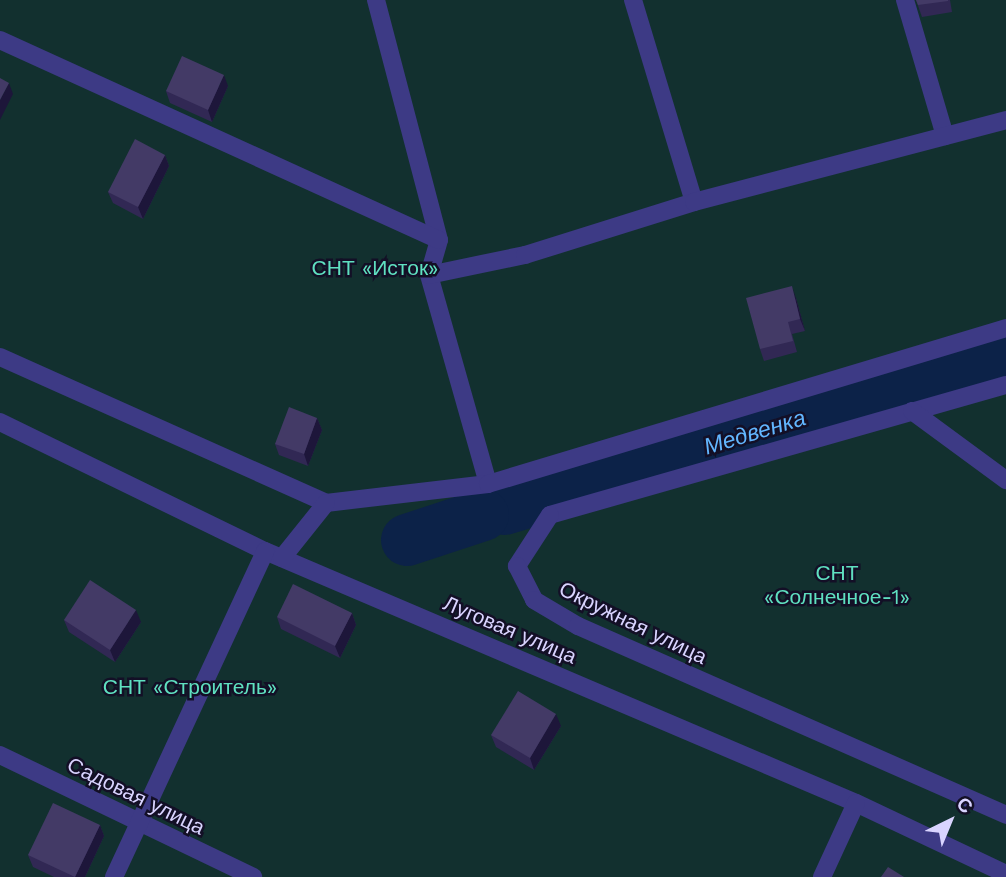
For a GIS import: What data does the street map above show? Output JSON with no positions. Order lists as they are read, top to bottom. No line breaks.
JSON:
{"streets":{"street":["Окружная улица","Луговая улица","Садовая улица"]},"water":["Медвенка"],"parks":["СНТ «Исток»","СНТ «Солнечное-1»","СНТ «Строитель»"],"north":"top right"}
